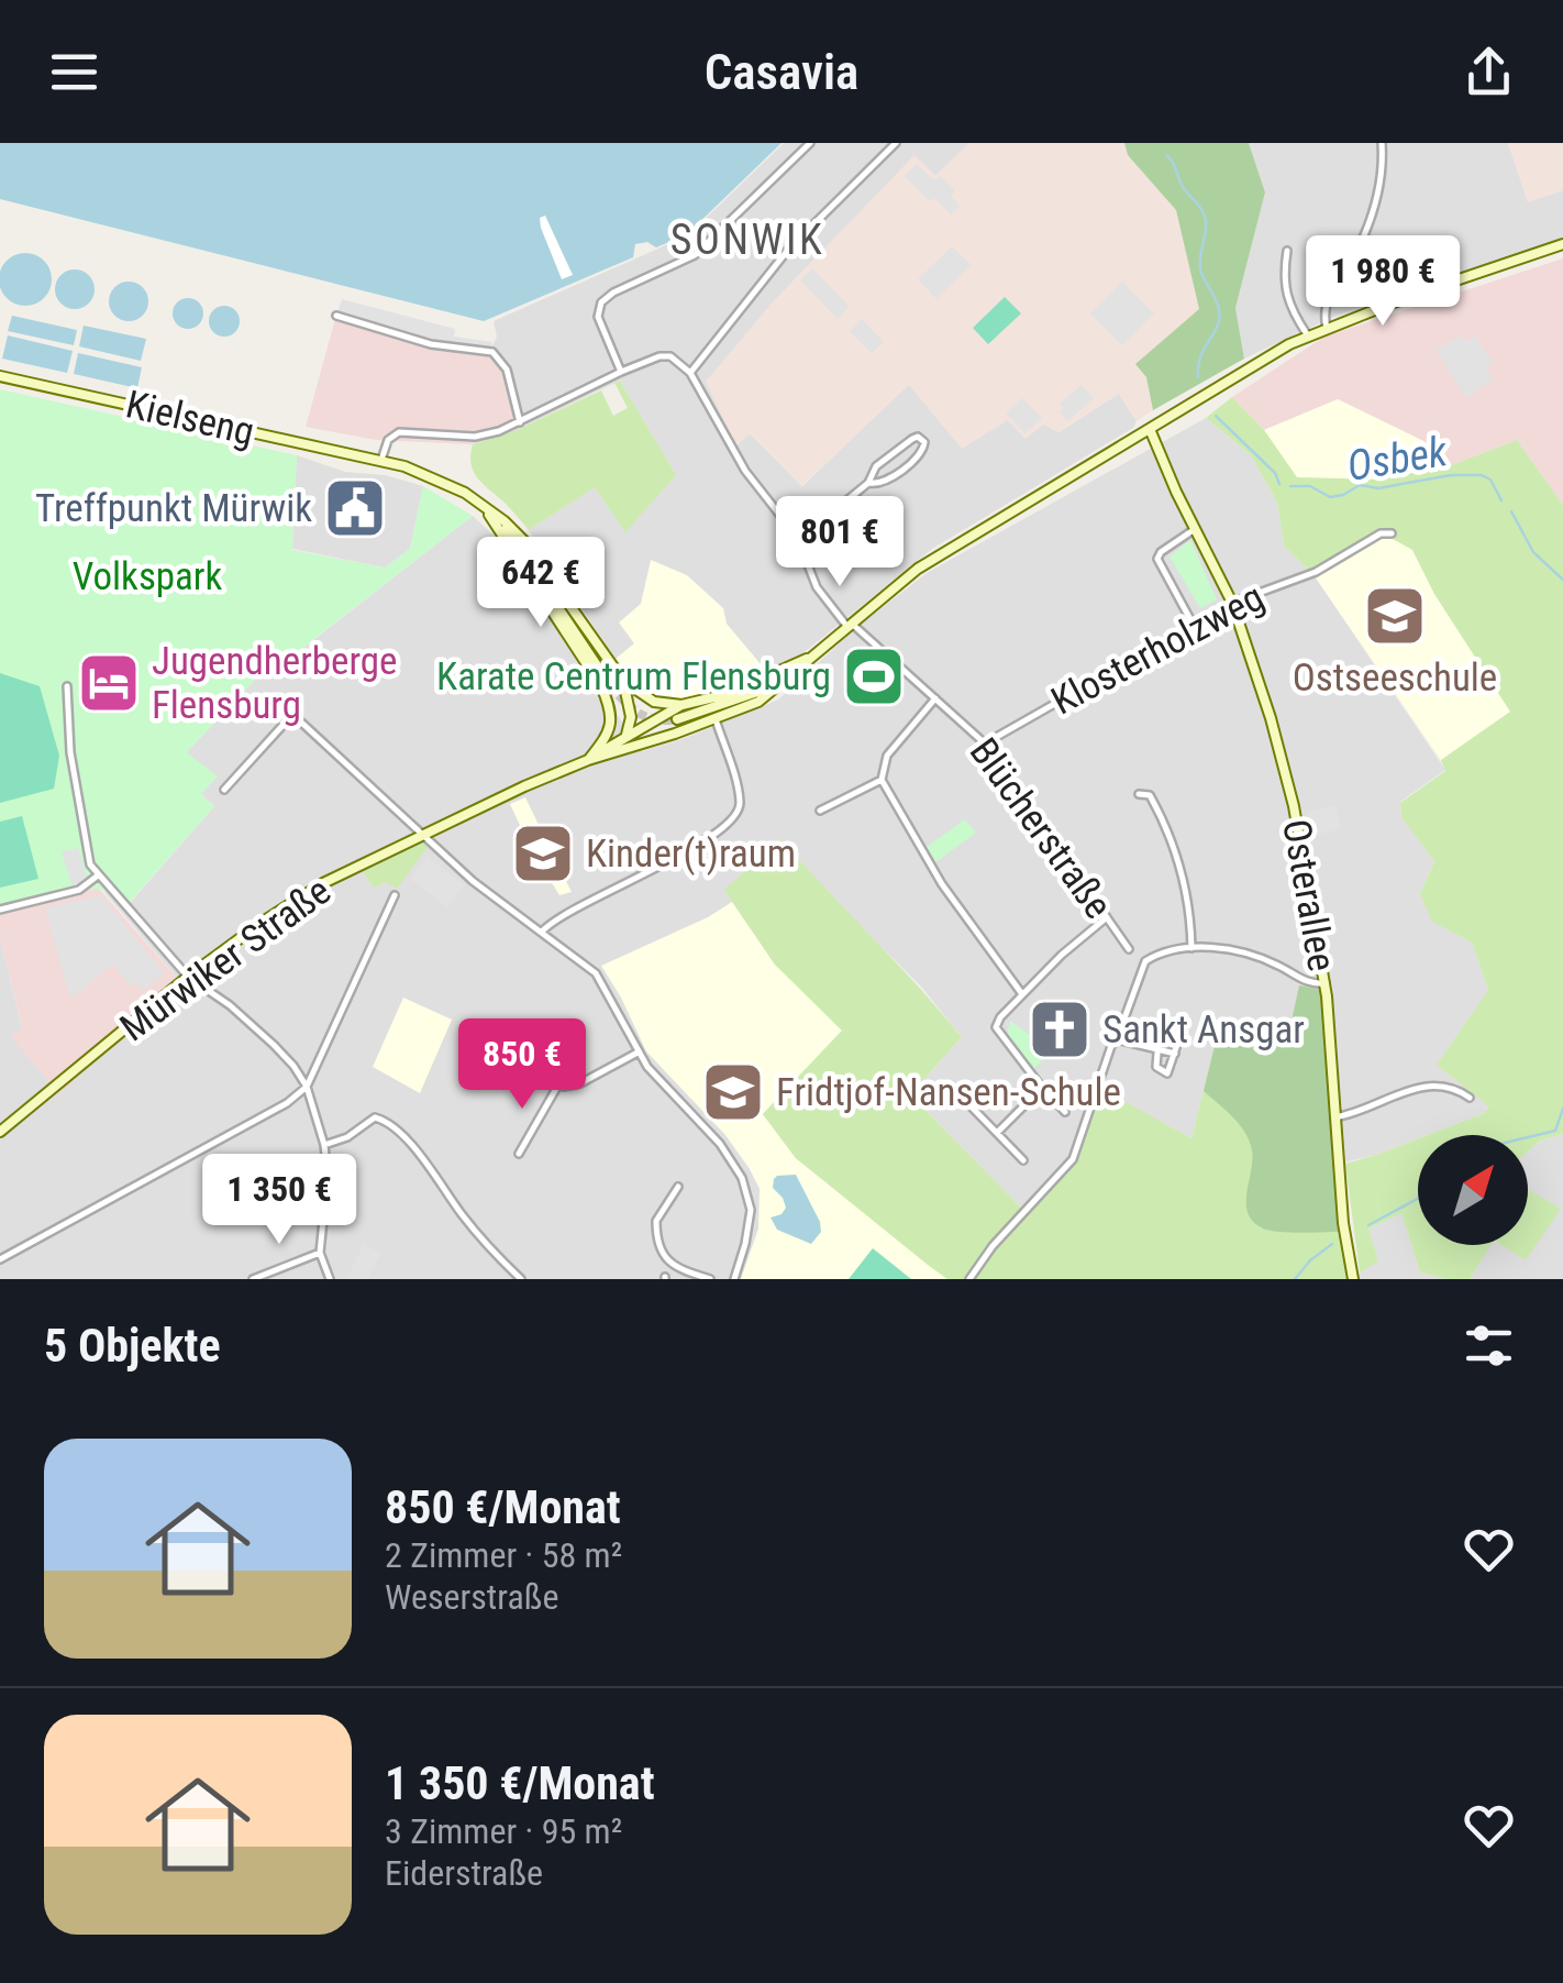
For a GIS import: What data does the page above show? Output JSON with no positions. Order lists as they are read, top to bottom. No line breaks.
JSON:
{"streets":{"street":["Kielseng","Klosterholzweg","Blücherstraße","Osterallee","Mürwiker Straße"]},"crossings":[["Klosterholzweg","Blücherstraße"],["Klosterholzweg","Osterallee"],["Blücherstraße","Mürwiker Straße"],["Osterallee","Mürwiker Straße"]],"districts":["SONWIK"],"water":["Osbek"],"parks":["Volkspark"],"places":{"public building":["Treffpunkt Mürwik"],"school or university":["Ostseeschule","Kinder(t)raum","Fridtjof-Nansen-Schule"],"sports":["Karate Centrum Flensburg"],"hotel":["Jugendherberge Flensburg"],"church":["Sankt Ansgar"]},"north":"top right","page":{"header":"Casavia","price":["1 980 €","801 €","642 €","850 €","1 350 €"],"heading":"5 Objekte","list":[{"name":"850 €/Monat","note":"2 Zimmer · 58 m² · Weserstraße"},{"name":"1 350 €/Monat","note":"3 Zimmer · 95 m² · Eiderstraße"}]}}
